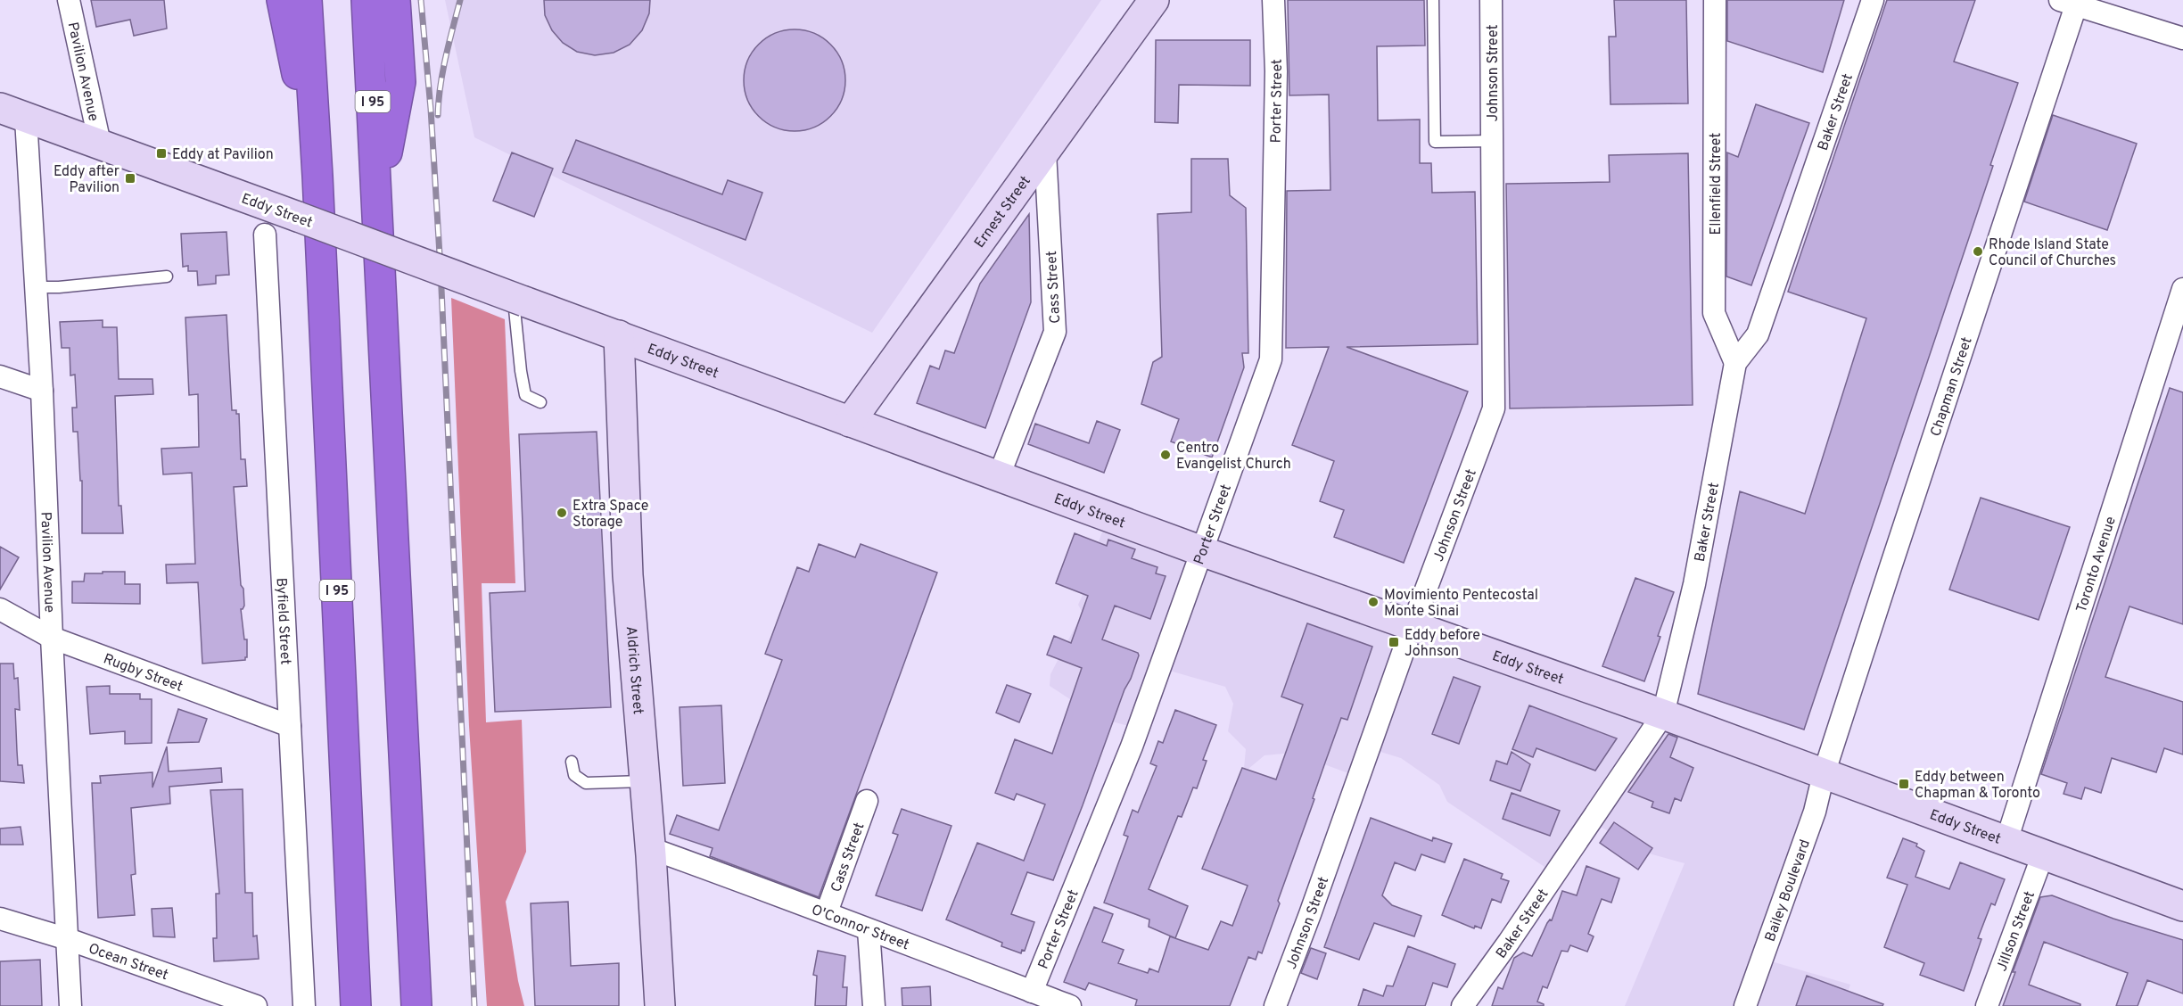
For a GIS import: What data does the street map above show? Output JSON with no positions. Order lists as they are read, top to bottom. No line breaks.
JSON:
{"streets":{"highway":["I 95"],"main road":["Eddy Street","Ernest Street","Aldrich Street"],"street":["Pavilion Avenue","Johnson Street","Porter Street","Baker Street","Ellenfield Street","Cass Street","Chapman Street","Toronto Avenue","Byfield Street","Rugby Street","Bailey Boulevard","O'Connor Street","Jillson Street","Ocean Street"]},"crossings":[["Pavilion Avenue","Eddy Street"],["Pavilion Avenue","Rugby Street"],["Pavilion Avenue","Ocean Street"],["Johnson Street","Eddy Street"],["Porter Street","Eddy Street"],["Porter Street","O'Connor Street"],["Baker Street","Ellenfield Street"],["Baker Street","Eddy Street"],["Eddy Street","Ernest Street"],["Eddy Street","Cass Street"],["Eddy Street","Chapman Street"],["Eddy Street","Toronto Avenue"],["Eddy Street","Aldrich Street"],["Eddy Street","Bailey Boulevard"],["Eddy Street","Jillson Street"],["Ernest Street","Cass Street"],["Cass Street","O'Connor Street"],["Chapman Street","Bailey Boulevard"],["Byfield Street","Rugby Street"],["Aldrich Street","O'Connor Street"]],"places":{"transit":["Eddy at Pavilion","Eddy after Pavilion","Eddy before Johnson","Eddy between Chapman & Toronto"],"other":["Rhode Island State Council of Churches","Centro Evangelist Church","Extra Space Storage","Movimiento Pentecostal Monte Sinai"]}}
